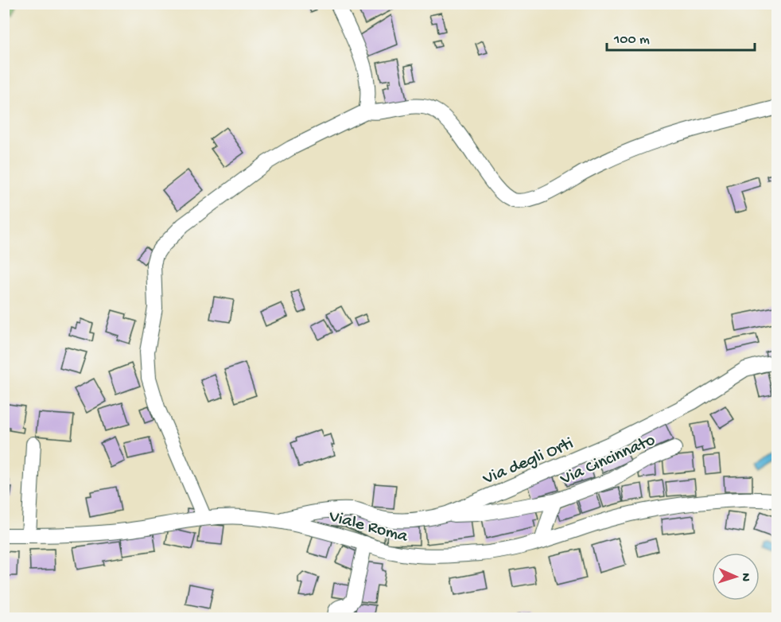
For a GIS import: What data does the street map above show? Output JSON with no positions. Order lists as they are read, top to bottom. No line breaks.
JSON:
{"streets":{"street":["Via Cincinnato","Via degli Orti","Viale Roma"]},"crossings":[["Via Cincinnato","Via degli Orti"],["Via Cincinnato","Viale Roma"],["Via degli Orti","Viale Roma"]],"scale_bar":"100 m","north":"right"}
